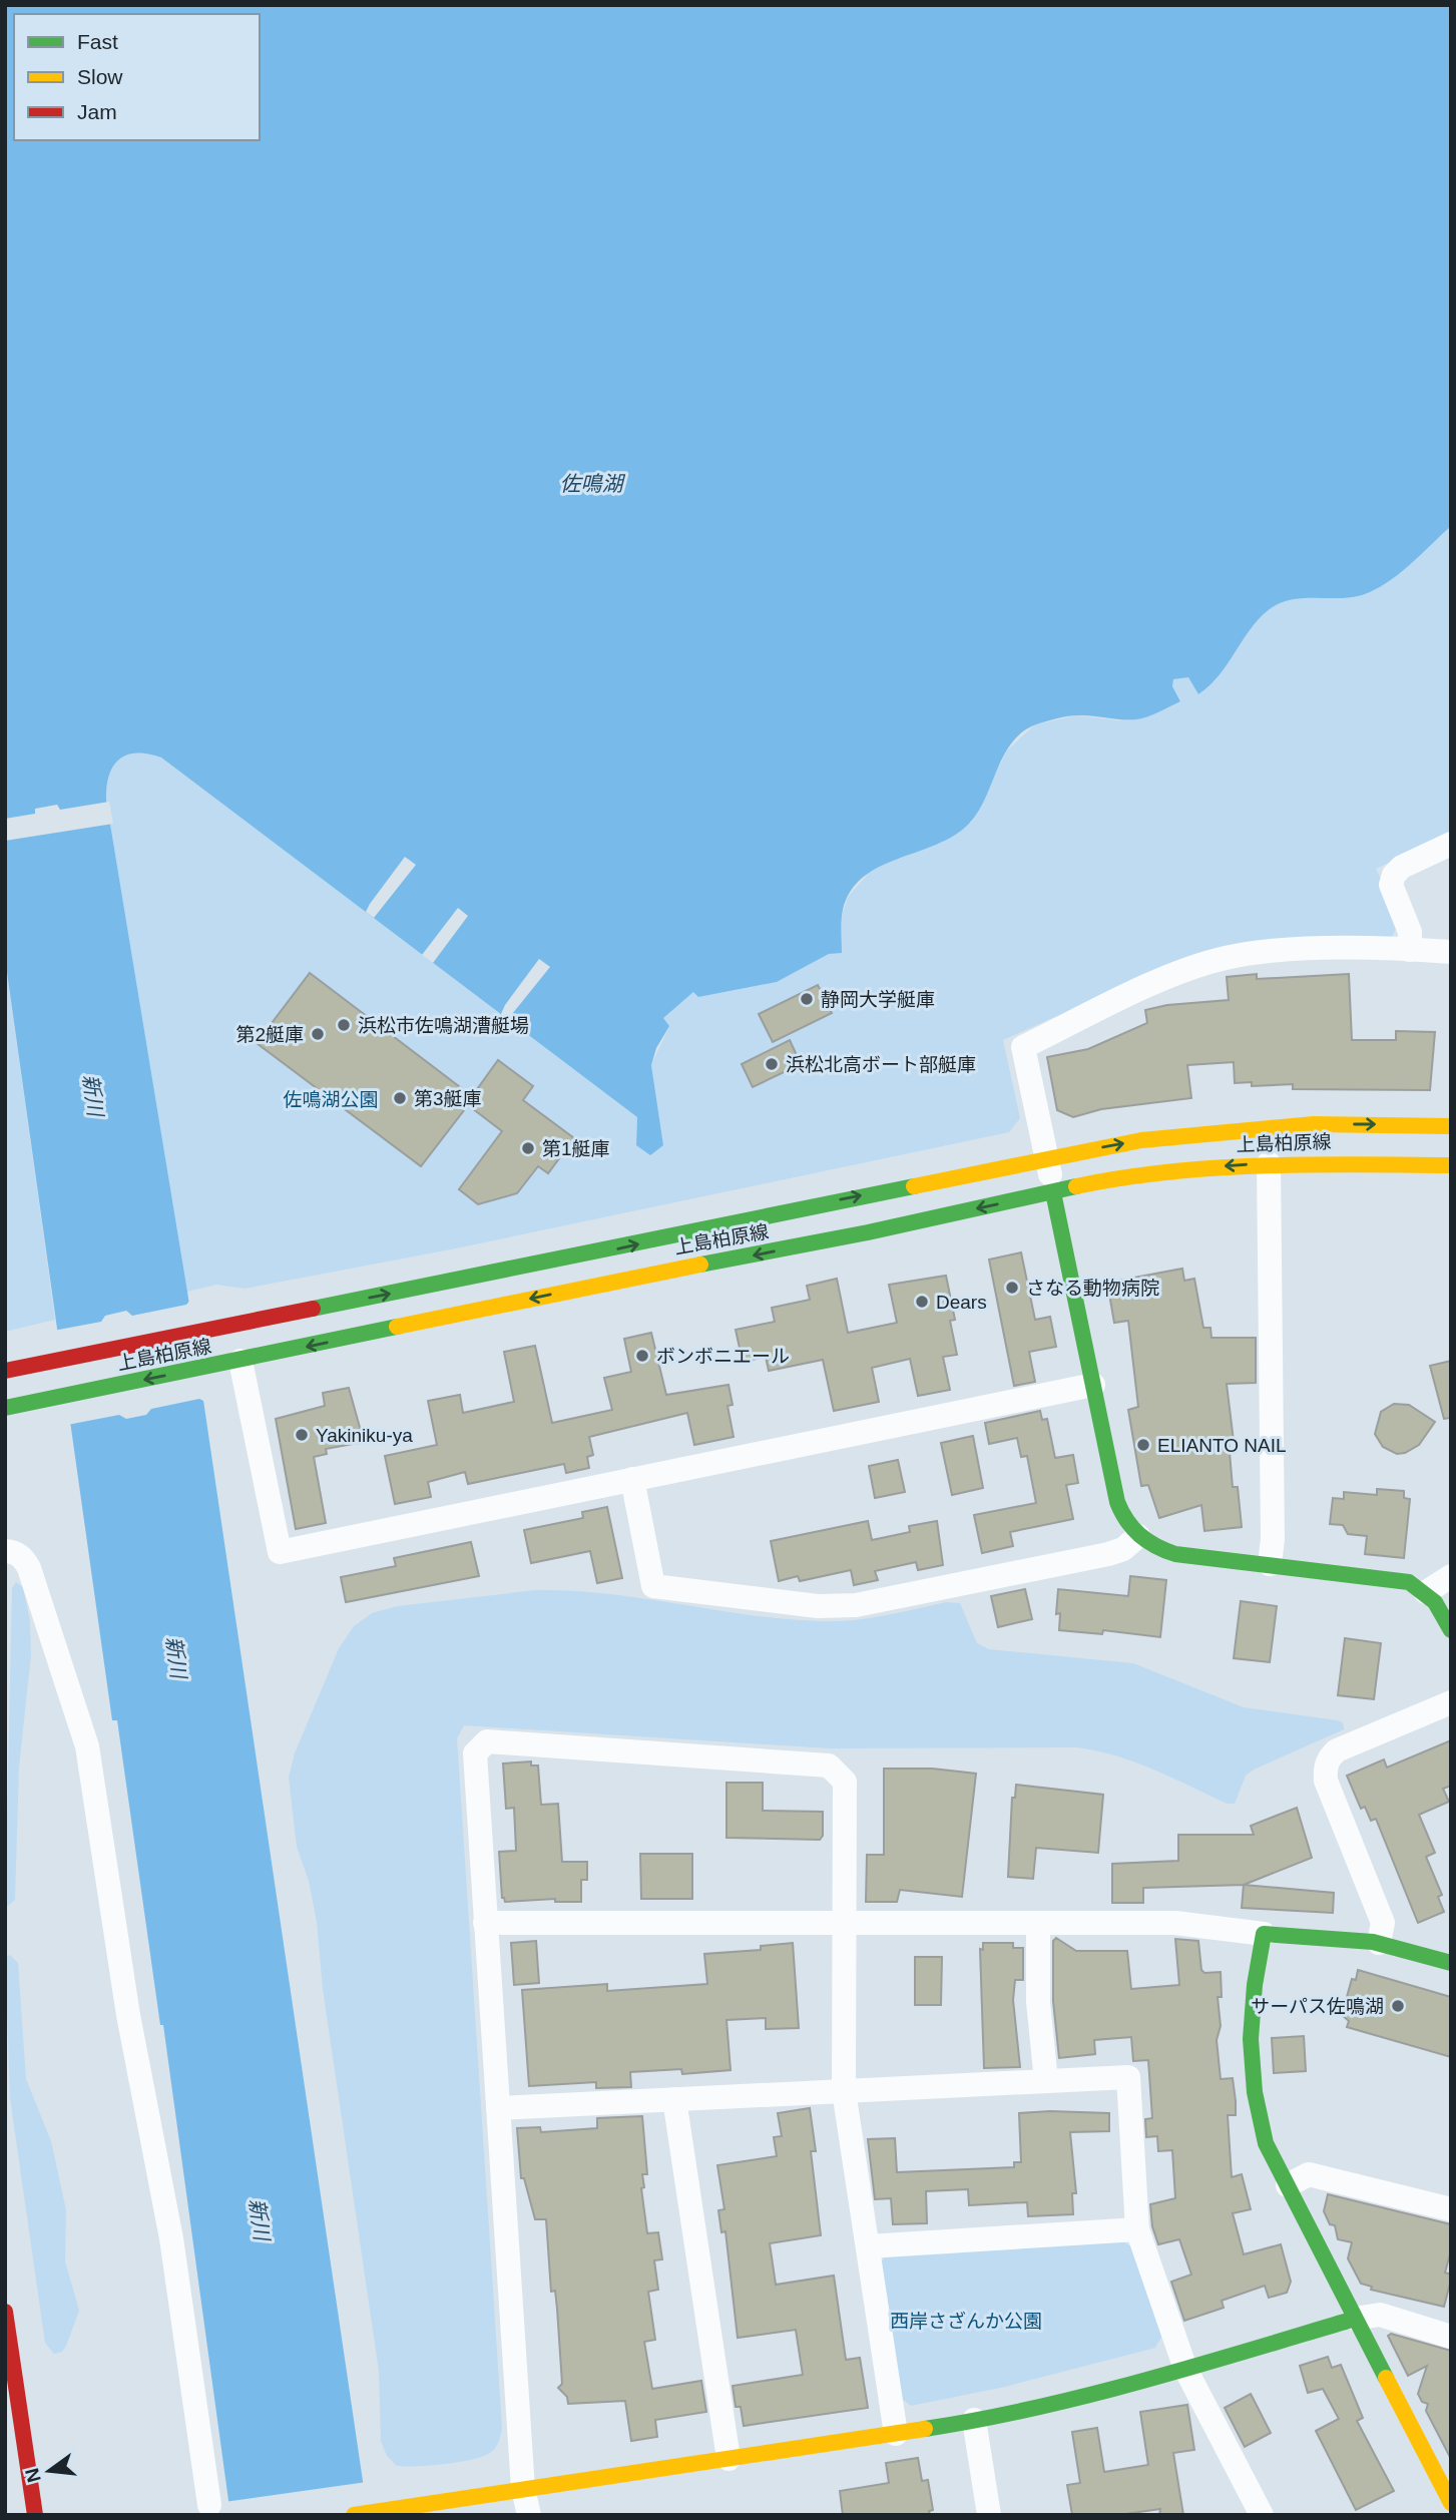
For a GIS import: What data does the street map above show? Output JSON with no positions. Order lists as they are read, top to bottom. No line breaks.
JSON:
{"streets":{"street":["上島柏原線"]},"water":["佐鳴湖","新川"],"parks":["佐鳴湖公園","西岸さざんか公園"],"places":["静岡大学艇庫","浜松市佐鳴湖漕艇場","第2艇庫","浜松北高ボート部艇庫","第3艇庫","第1艇庫","さなる動物病院","Dears","ボンボニエール","Yakiniku-ya","ELIANTO NAIL","サーパス佐鳴湖"],"legend":["Fast","Slow","Jam"],"north":"left"}
